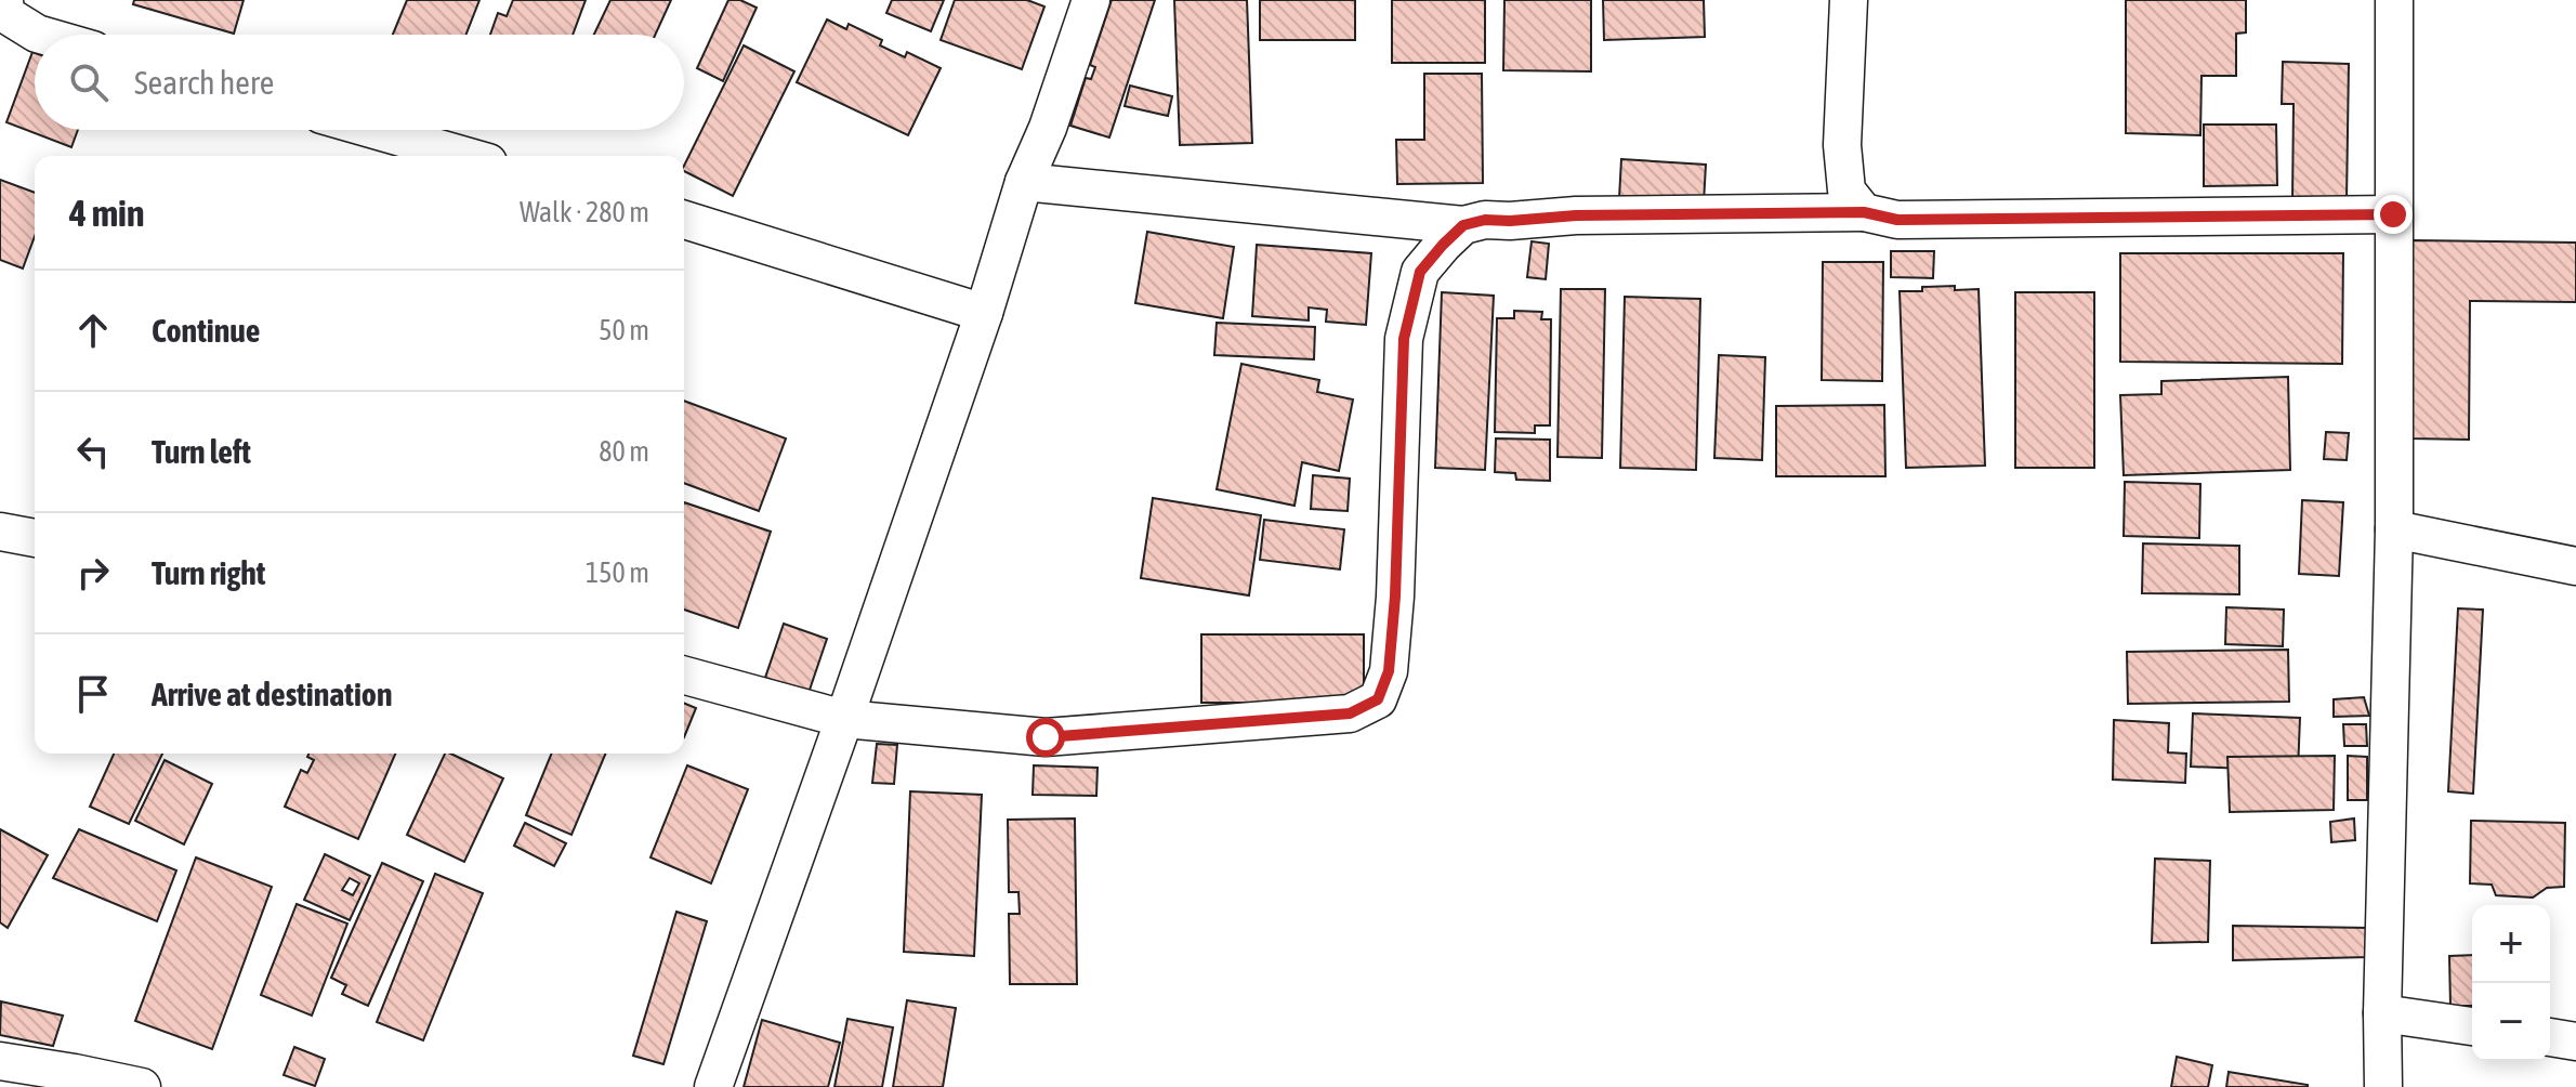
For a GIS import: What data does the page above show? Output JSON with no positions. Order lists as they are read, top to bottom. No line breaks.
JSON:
{"page":{"search":"Search here","heading":["4 min","Walk · 280 m"],"list":[["Continue","50 m"],["Turn left","80 m"],["Turn right","150 m"],"Arrive at destination"],"map_buttons":["+","−"]}}
